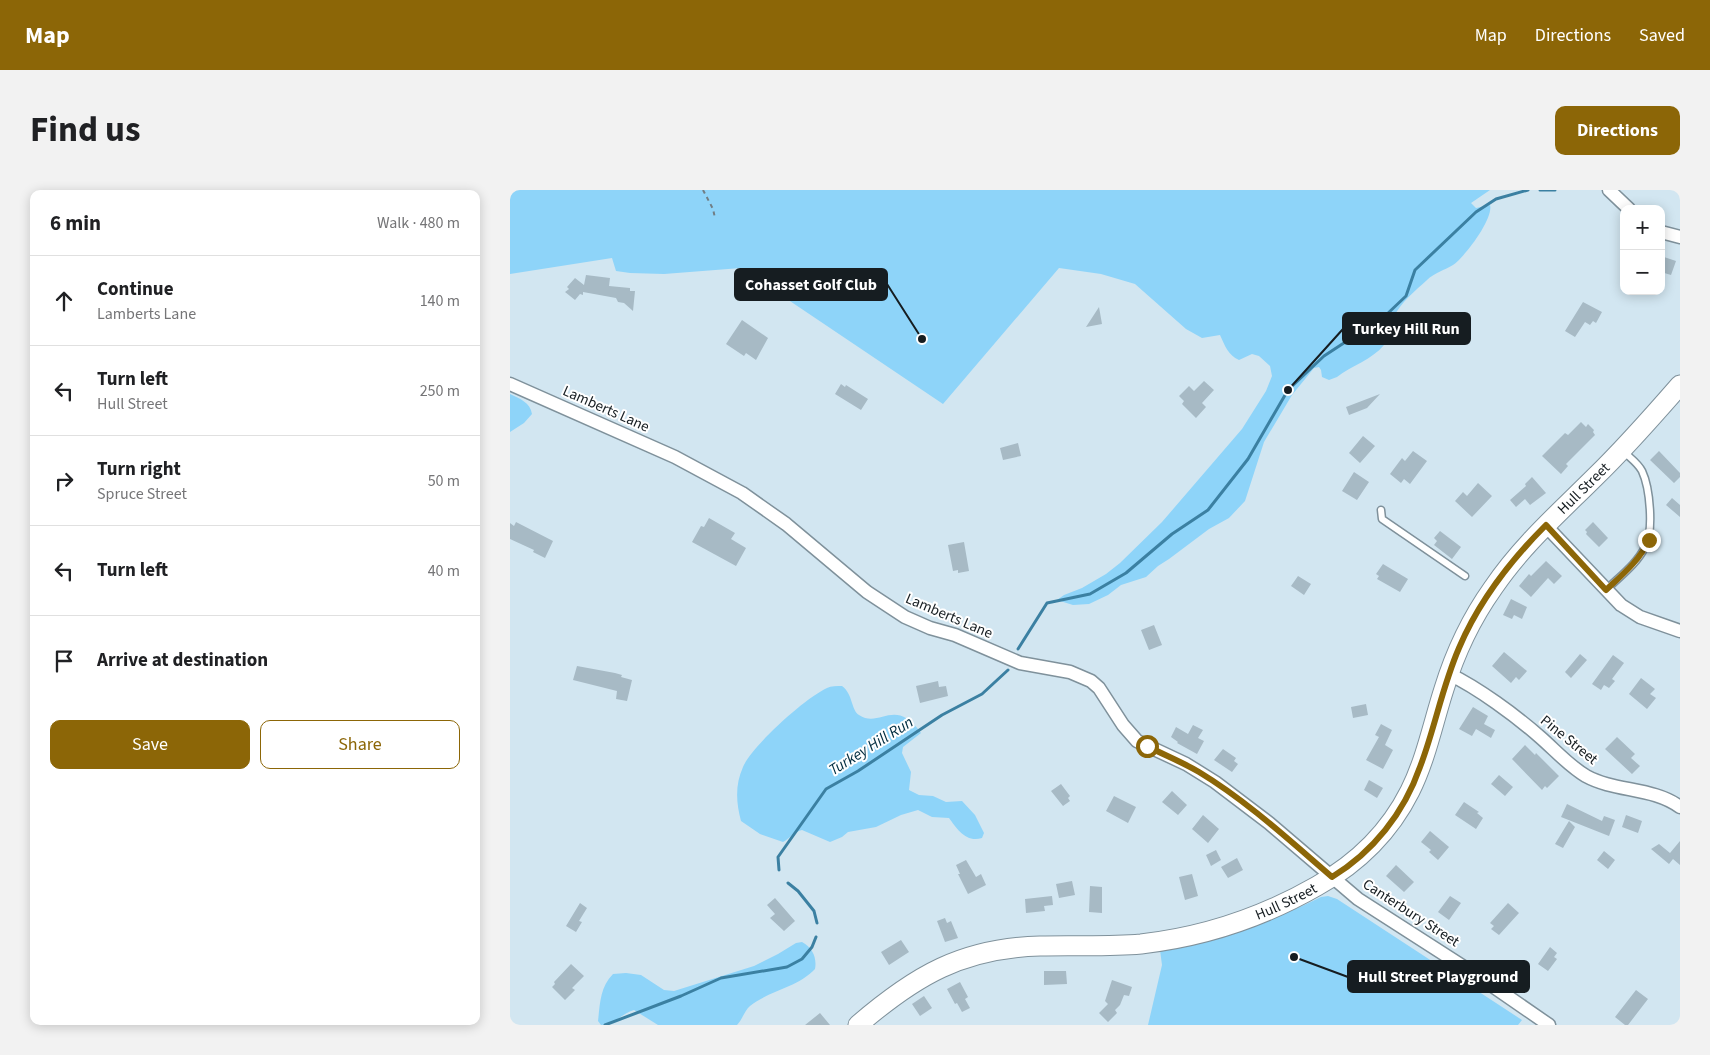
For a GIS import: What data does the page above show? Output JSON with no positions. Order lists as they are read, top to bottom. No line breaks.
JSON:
{"streets":{"main road":["Hull Street"],"street":["Lamberts Lane","Pine Street","Canterbury Street"]},"crossings":[["Lamberts Lane","Hull Street"],["Lamberts Lane","Canterbury Street"],["Hull Street","Pine Street"],["Hull Street","Canterbury Street"]],"water":["Turkey Hill Run"],"places":["Cohasset Golf Club","Turkey Hill Run","Hull Street Playground"],"page":{"header":"Map","nav":["Map","Directions","Saved"],"title":"Find us","buttons":["Directions",["Save","Share"]],"heading":["6 min","Walk · 480 m"],"map_buttons":["+","−"],"list":[["Continue","Lamberts Lane","140 m"],["Turn left","Hull Street","250 m"],["Turn right","Spruce Street","50 m"],["Turn left","40 m"],"Arrive at destination"]}}
